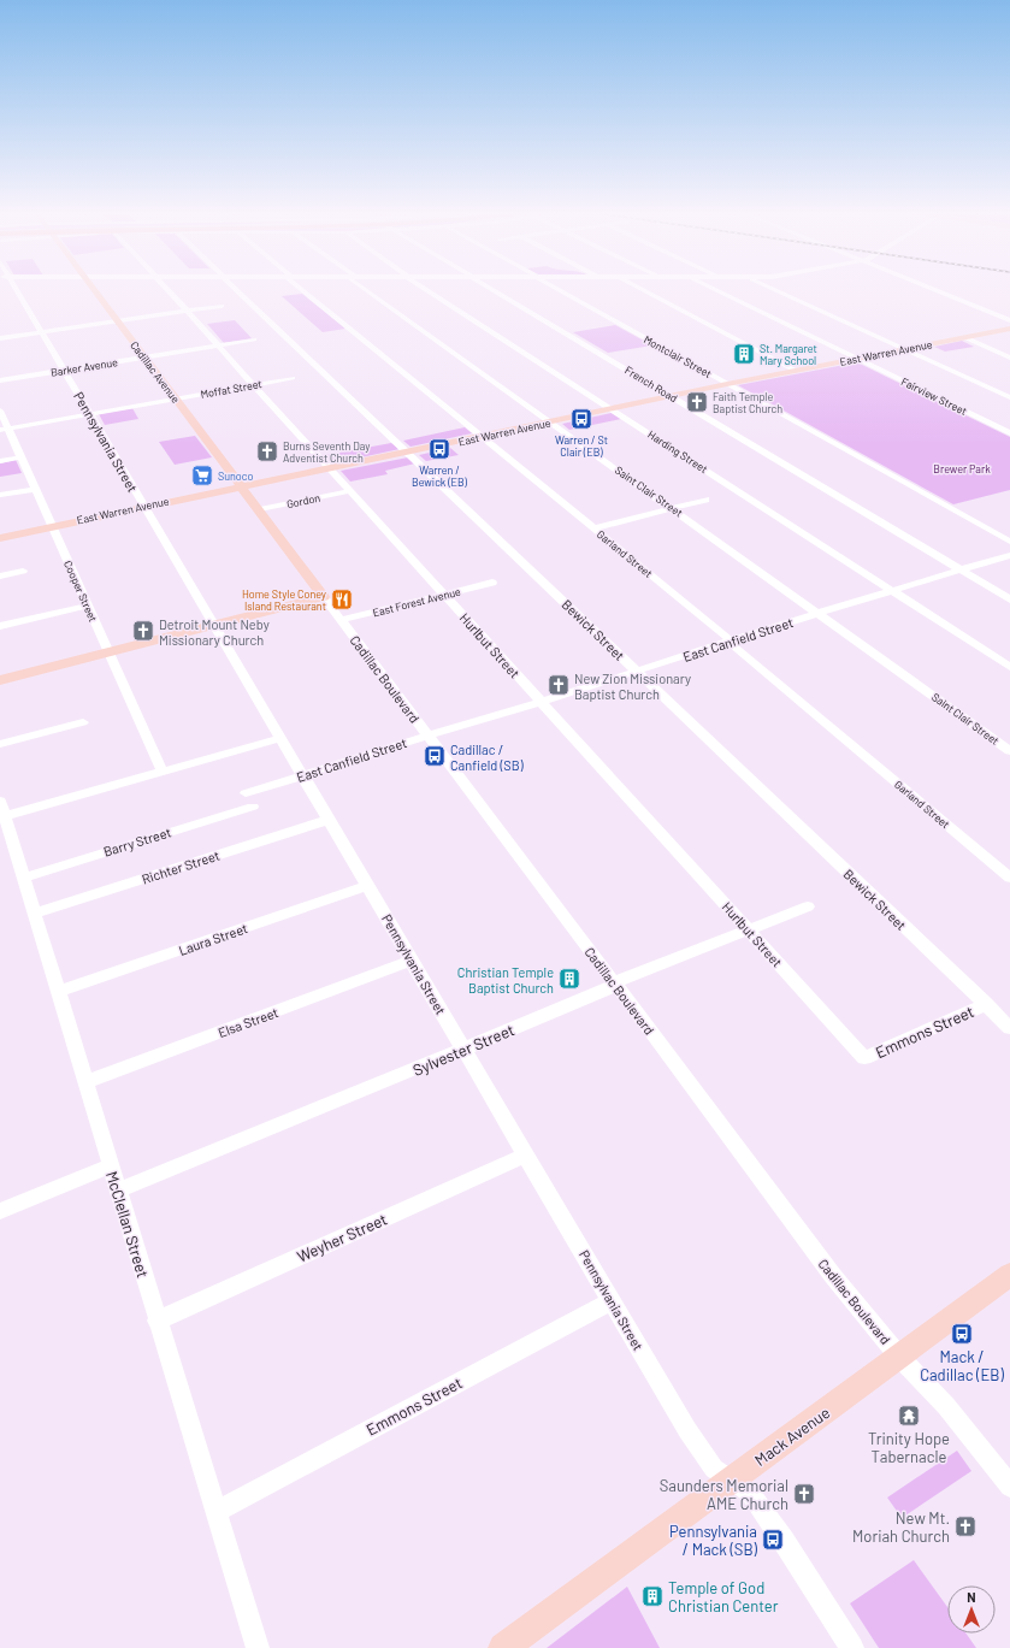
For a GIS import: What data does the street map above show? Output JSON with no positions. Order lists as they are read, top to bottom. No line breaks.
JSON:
{"streets":{"main road":["East Warren Avenue","Cadillac Avenue","Cadillac Boulevard","Mack Avenue"],"street":["Montclair Street","Barker Avenue","French Road","Moffat Street","Fairview Street","Pennsylvania Street","Harding Street","Saint Clair Street","Gordon","Garland Street","Cooper Street","East Forest Avenue","Bewick Street","East Canfield Street","Hurlbut Street","Barry Street","Richter Street","Laura Street","Elsa Street","Emmons Street","Sylvester Street","McClellan Street","Weyher Street"]},"crossings":[["East Warren Avenue","Montclair Street"],["East Warren Avenue","Cadillac Avenue"],["East Warren Avenue","French Road"],["East Warren Avenue","Fairview Street"],["East Warren Avenue","Pennsylvania Street"],["East Warren Avenue","Harding Street"],["East Warren Avenue","Saint Clair Street"],["East Warren Avenue","Garland Street"],["East Warren Avenue","Cooper Street"],["East Warren Avenue","Bewick Street"],["East Warren Avenue","Hurlbut Street"],["East Warren Avenue","Cadillac Boulevard"],["Barker Avenue","Cadillac Avenue"],["Barker Avenue","Pennsylvania Street"],["Barker Avenue","Hurlbut Street"],["Cadillac Avenue","Moffat Street"],["Cadillac Avenue","Cadillac Boulevard"],["French Road","East Canfield Street"],["Moffat Street","Pennsylvania Street"],["Moffat Street","Cooper Street"],["Moffat Street","Hurlbut Street"],["Pennsylvania Street","East Canfield Street"],["Pennsylvania Street","Richter Street"],["Pennsylvania Street","Laura Street"],["Pennsylvania Street","Elsa Street"],["Pennsylvania Street","Emmons Street"],["Pennsylvania Street","Sylvester Street"],["Pennsylvania Street","Weyher Street"],["Pennsylvania Street","Mack Avenue"],["Harding Street","East Canfield Street"],["Saint Clair Street","East Canfield Street"],["Gordon","Hurlbut Street"],["Gordon","Cadillac Boulevard"],["Garland Street","East Canfield Street"],["East Forest Avenue","Hurlbut Street"],["East Forest Avenue","Cadillac Boulevard"],["Bewick Street","East Canfield Street"],["Bewick Street","Emmons Street"],["East Canfield Street","Hurlbut Street"],["East Canfield Street","Cadillac Boulevard"],["Hurlbut Street","Emmons Street"],["Hurlbut Street","Sylvester Street"],["Cadillac Boulevard","Sylvester Street"],["Cadillac Boulevard","Mack Avenue"],["Barry Street","McClellan Street"],["Richter Street","McClellan Street"],["Laura Street","McClellan Street"],["Elsa Street","McClellan Street"],["Emmons Street","McClellan Street"],["Sylvester Street","McClellan Street"],["McClellan Street","Weyher Street"]],"parks":["Brewer Park"],"places":{"building":["St. Margaret Mary School","Christian Temple Baptist Church","Temple of God Christian Center"],"church":["Faith Temple Baptist Church","Burns Seventh Day Adventist Church","Detroit Mount Neby Missionary Church","New Zion Missionary Baptist Church","Saunders Memorial AME Church","New Mt. Moriah Church"],"bus stop":["Warren / St Clair (EB)","Warren / Bewick (EB)","Cadillac / Canfield (SB)","Mack / Cadillac (EB)","Pennsylvania / Mack (SB)"],"supermarket":["Sunoco"],"restaurant":["Home Style Coney Island Restaurant"],"temple":["Trinity Hope Tabernacle"]},"north":"top"}
